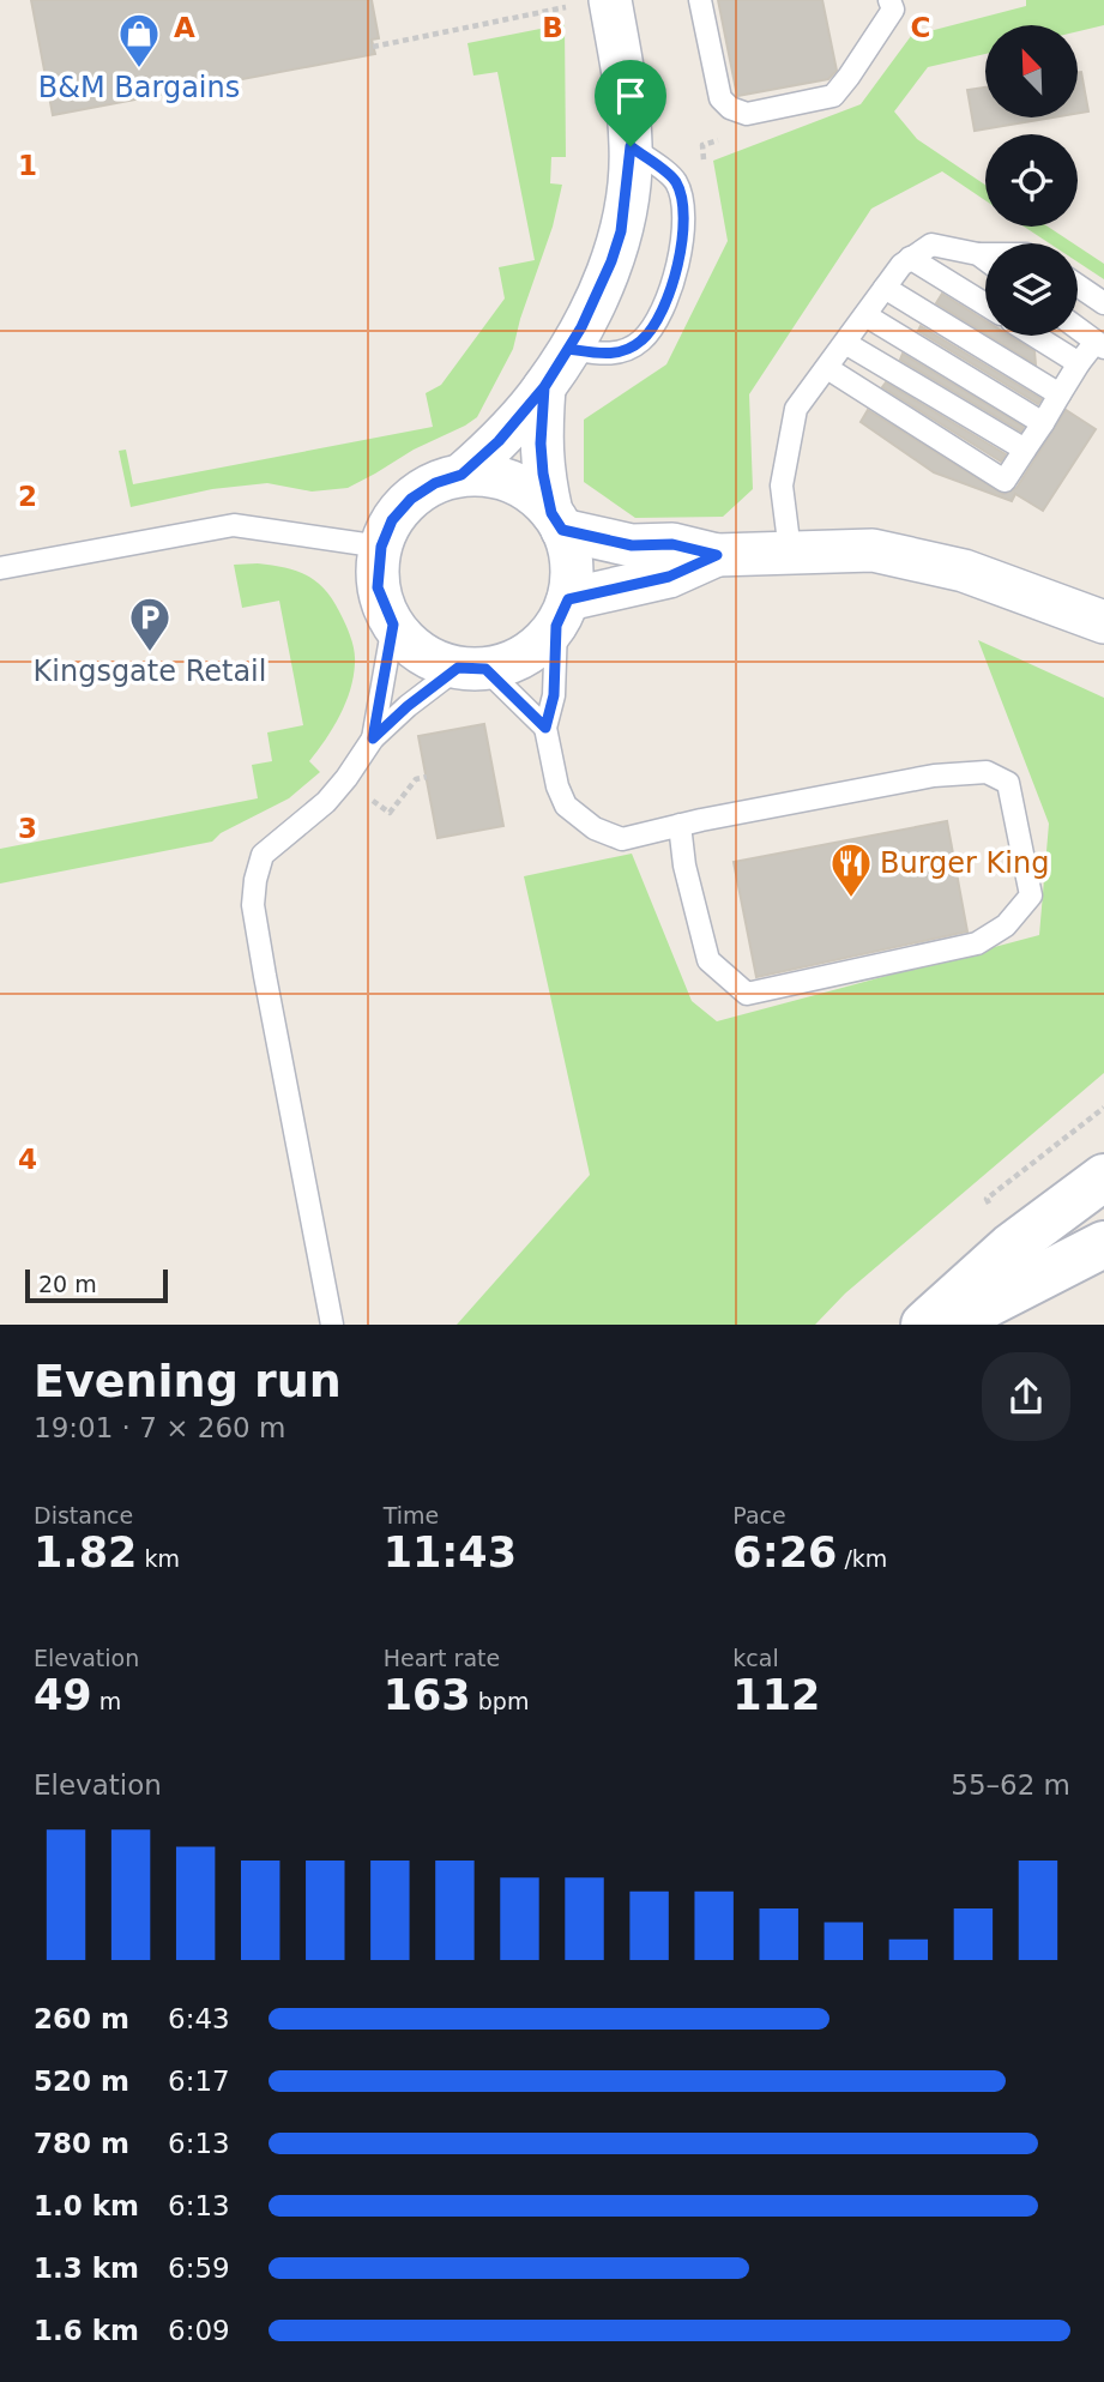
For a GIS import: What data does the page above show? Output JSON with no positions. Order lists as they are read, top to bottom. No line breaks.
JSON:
{"places":{"shop":["B&M Bargains"],"parking":["Kingsgate Retail"],"restaurant":["Burger King"]},"scale_bar":"20 m","north":"top left","page":{"scale":"20 m","heading":["Evening run","19:01 · 7 × 260 m"],"stats":[["Distance","1.82 km"],["Time","11:43"],["Pace","6:26 /km"],["Elevation","49 m"],["Heart rate","163 bpm"],["kcal","112"]],"chart":["Elevation","55–62 m"],"list":[{"name":"260 m","note":"6:43"},{"name":"520 m","note":"6:17"},{"name":"780 m","note":"6:13"},{"name":"1.0 km","note":"6:13"},{"name":"1.3 km","note":"6:59"},{"name":"1.6 km","note":"6:09"}]},"grid":{"columns":["A","B","C"],"rows":["1","2","3","4"]}}
